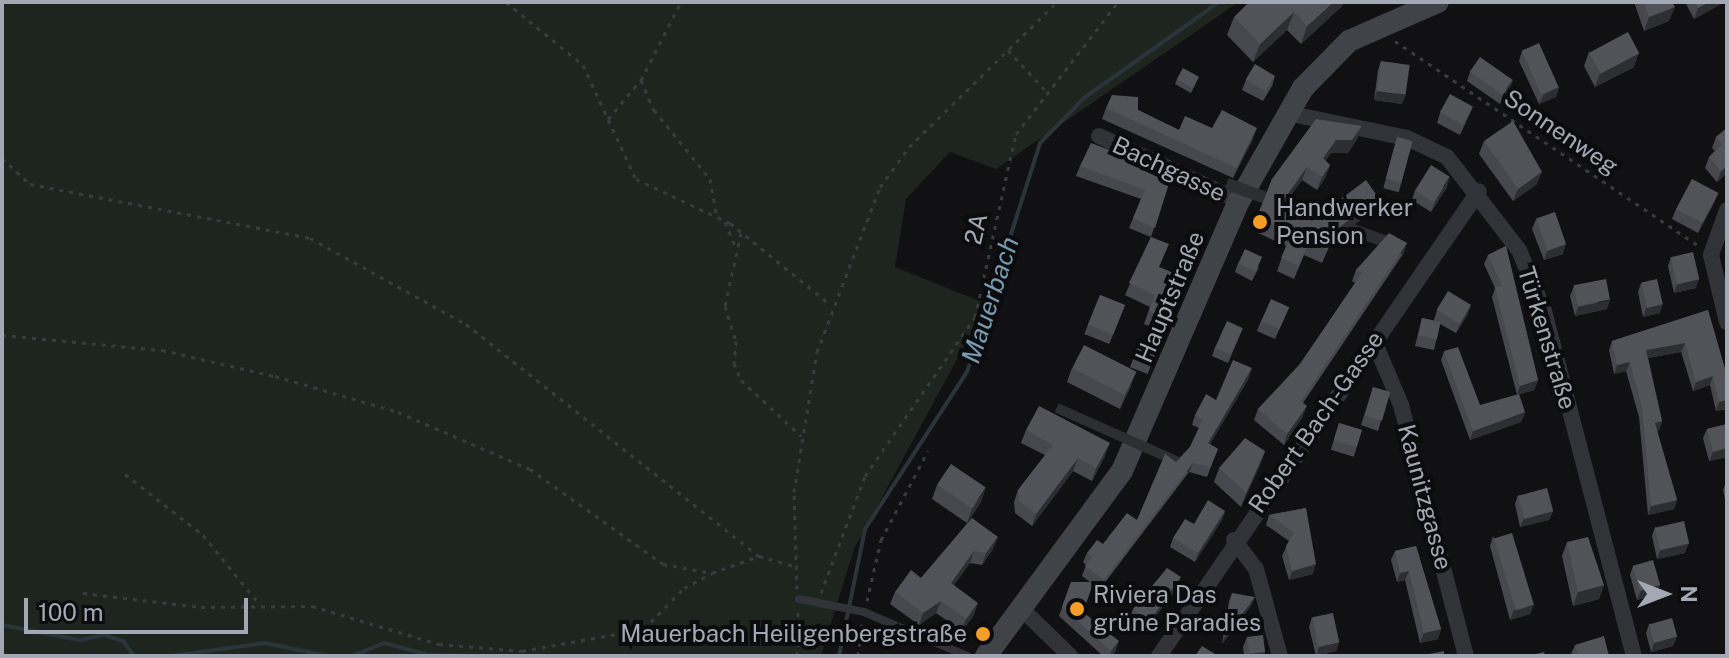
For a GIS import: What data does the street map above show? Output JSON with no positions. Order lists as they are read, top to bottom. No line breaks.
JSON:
{"streets":{"main road":["Hauptstraße"],"street":["Bachgasse","Türkenstraße","Robert Bach-Gasse","Kaunitzgasse"],"path":["Sonnenweg","2A"]},"crossings":[["Sonnenweg","Hauptstraße"],["Bachgasse","Hauptstraße"],["Hauptstraße","Türkenstraße"],["Türkenstraße","Robert Bach-Gasse"],["Robert Bach-Gasse","Kaunitzgasse"]],"water":["Mauerbach"],"places":["Handwerker Pension","Riviera Das grüne Paradies","Mauerbach Heiligenbergstraße"],"scale_bar":"100 m","north":"right"}
